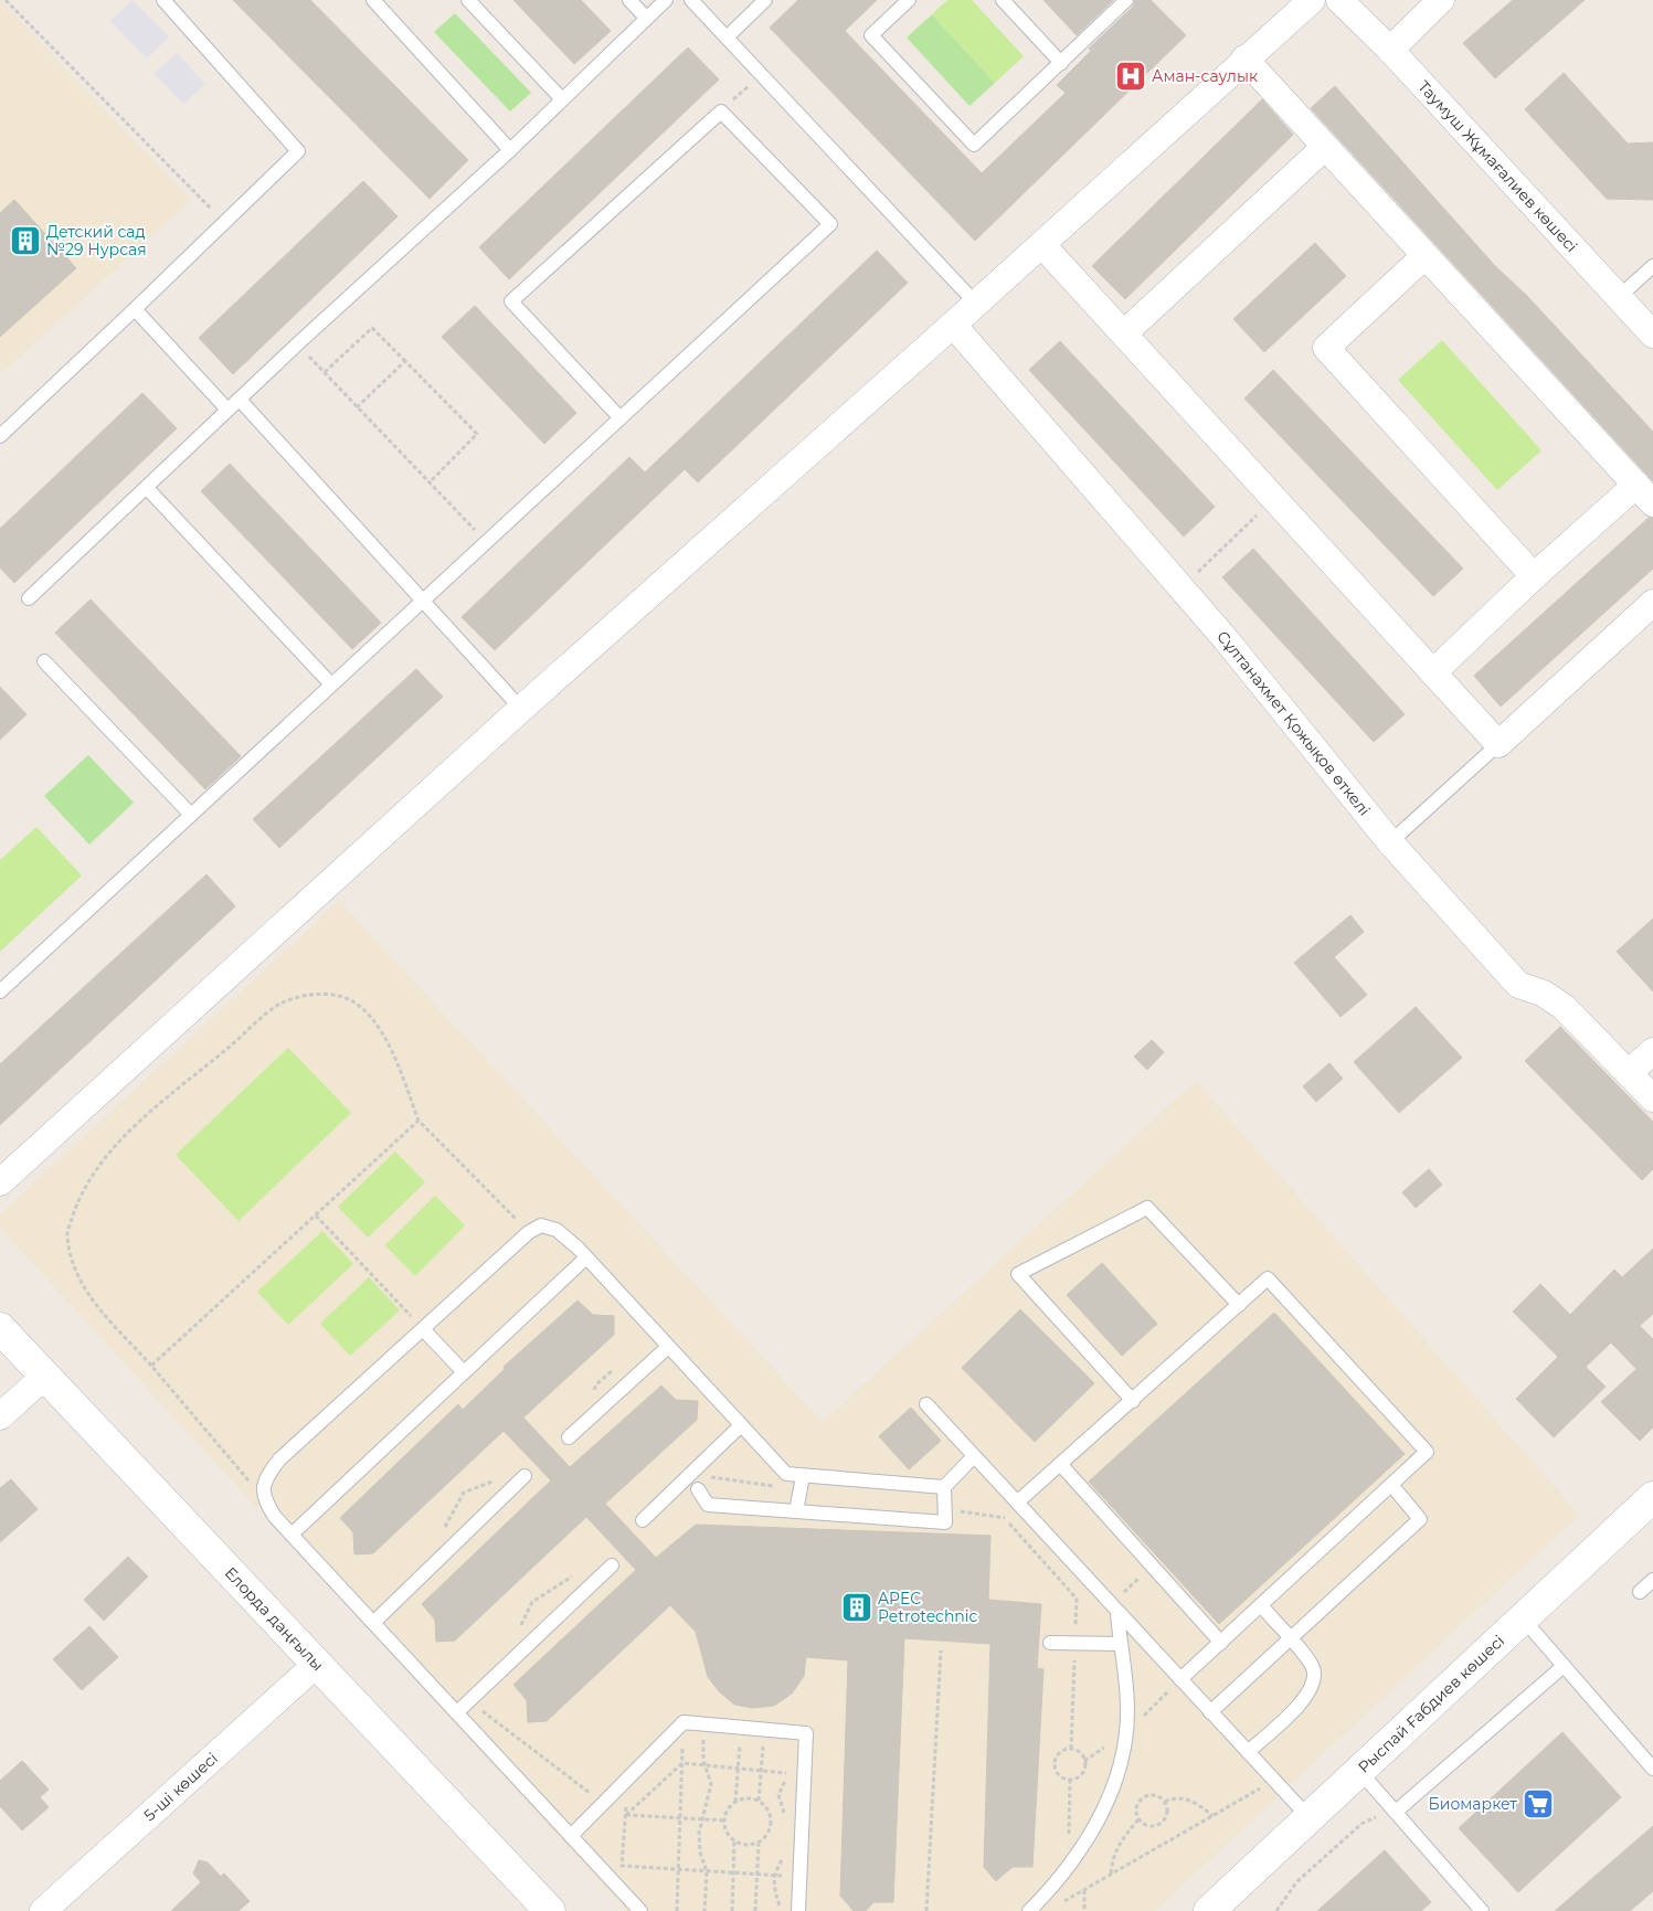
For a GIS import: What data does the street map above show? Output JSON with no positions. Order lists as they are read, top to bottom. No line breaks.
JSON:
{"streets":{"street":["Таумуш Жұмағалиев көшесі","Сұлтанахмет Қожықов өткелі","Елорда даңғылы","Рыспай Ғабдиев көшесі","5-ші көшесі"]},"crossings":[["Елорда даңғылы","5-ші көшесі"]],"places":{"hospital":["Аман-саулык"],"building":["Детский сад №29 Нурсая","APEC Petrotechnic"],"supermarket":["Биомаркет"]}}
